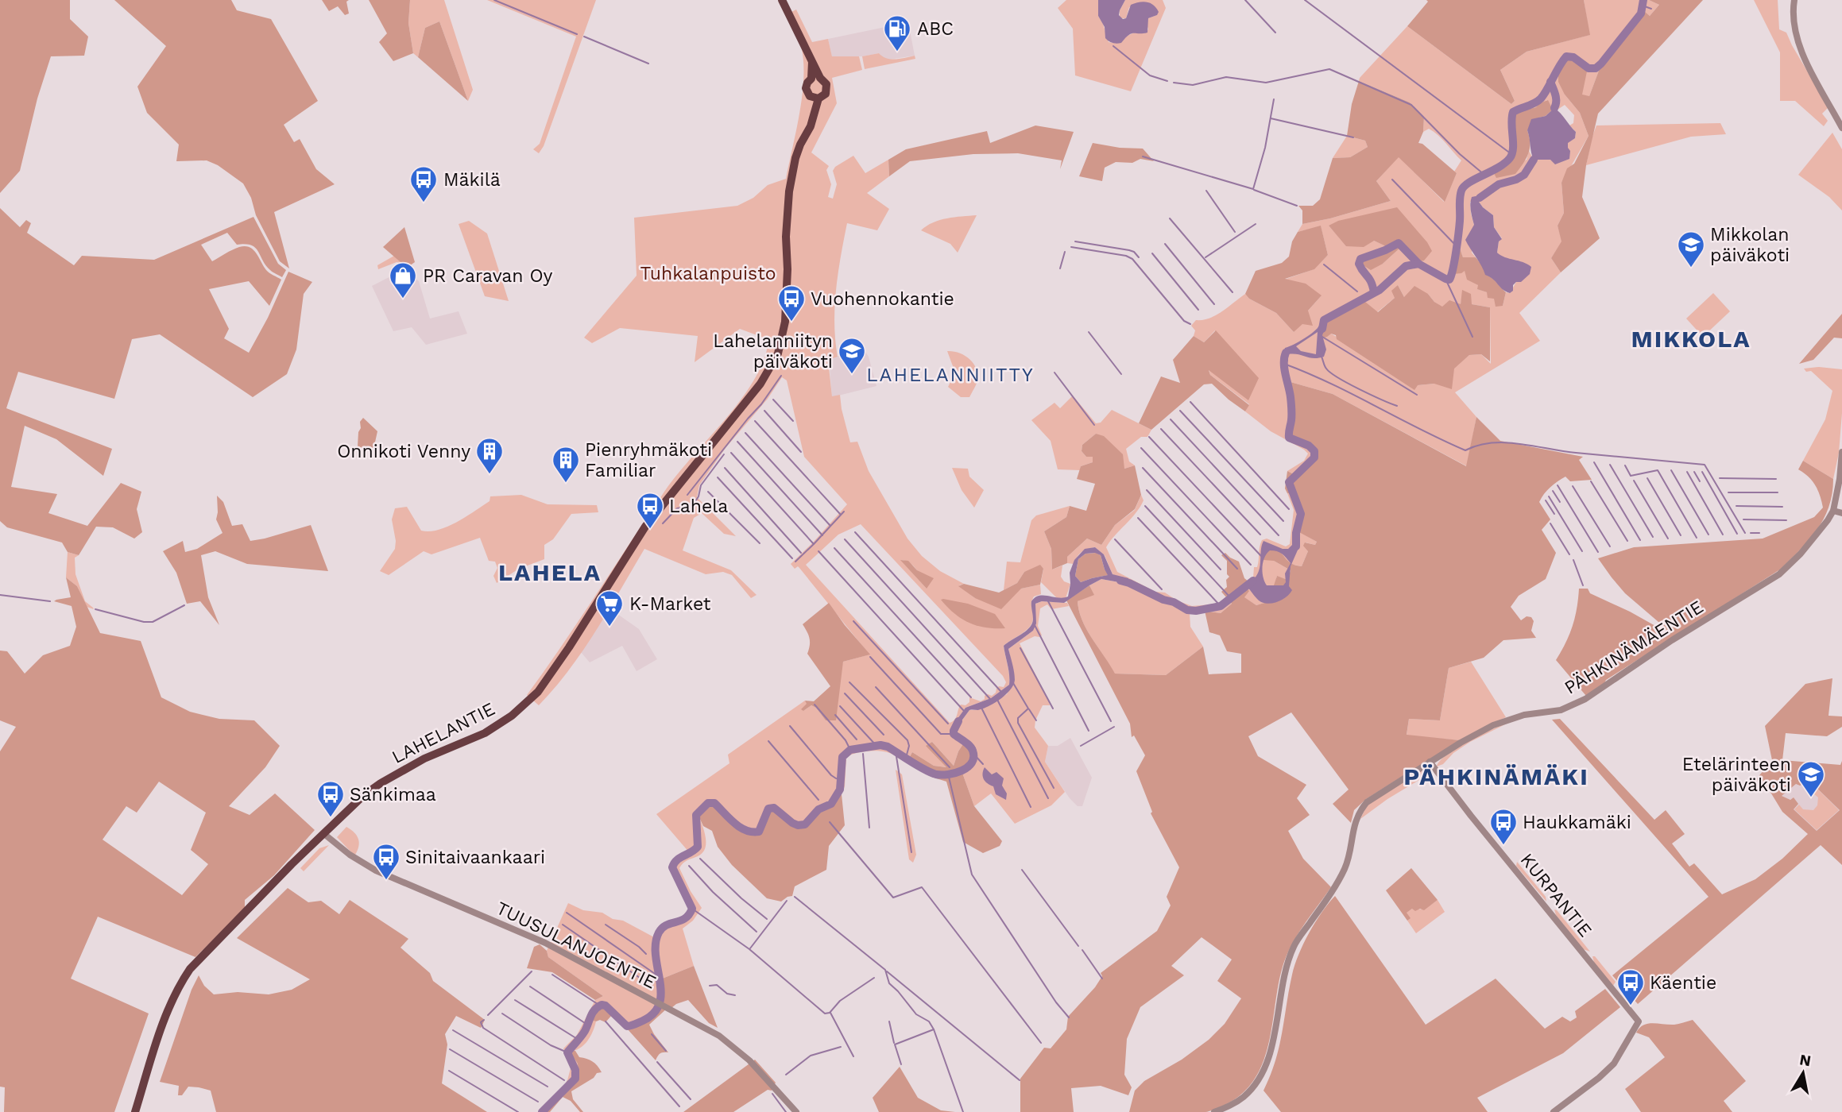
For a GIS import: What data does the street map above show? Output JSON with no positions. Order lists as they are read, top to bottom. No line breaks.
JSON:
{"streets":{"main road":["LAHELANTIE"],"street":["PÄHKINÄMÄENTIE","KURPANTIE","TUUSULANJOENTIE"]},"crossings":[["PÄHKINÄMÄENTIE","KURPANTIE"],["LAHELANTIE","TUUSULANJOENTIE"]],"districts":["MIKKOLA","LAHELANNIITTY","LAHELA","PÄHKINÄMÄKI"],"parks":["Tuhkalanpuisto"],"places":{"fuel station":["ABC"],"bus stop":["Mäkilä","Vuohennokantie","Lahela","Sänkimaa","Haukkamäki","Sinitaivaankaari","Käentie"],"school or university":["Mikkolan päiväkoti","Lahelanniityn päiväkoti","Etelärinteen päiväkoti"],"shop":["PR Caravan Oy"],"building":["Onnikoti Venny","Pienryhmäkoti Familiar"],"supermarket":["K-Market"]},"north":"top"}
